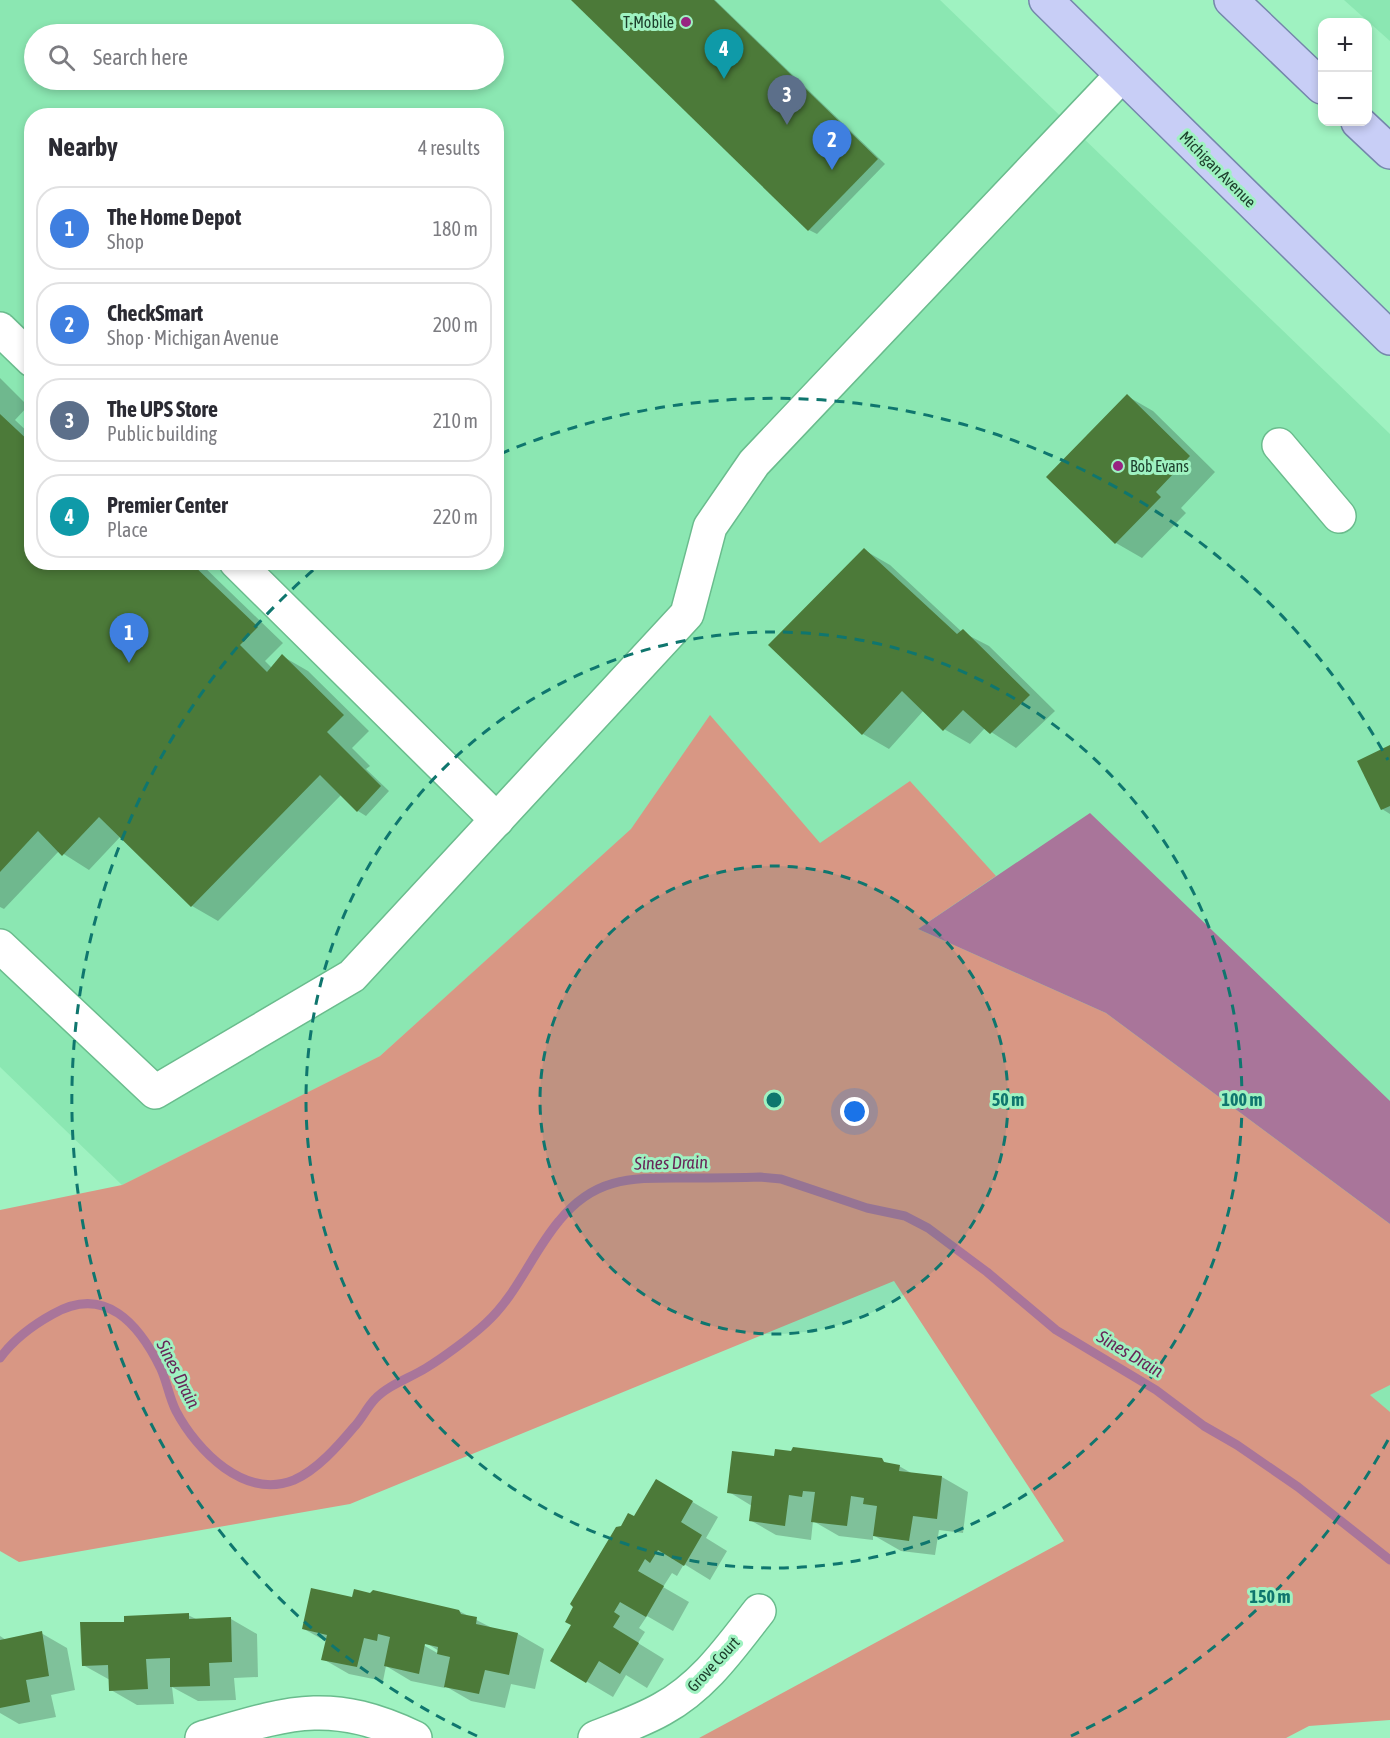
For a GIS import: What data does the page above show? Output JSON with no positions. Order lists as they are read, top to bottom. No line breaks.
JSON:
{"streets":{"main road":["Michigan Avenue"],"street":["Grove Court"]},"water":["Sines Drain"],"places":["T-Mobile","Bob Evans"],"page":{"map_buttons":["+","−"],"search":"Search here","pins":["4","3","2","1"],"heading":["Nearby","4 results"],"list":[{"mark":"1","name":"The Home Depot","note":"Shop","value":"180 m"},{"mark":"2","name":"CheckSmart","note":"Shop · Michigan Avenue","value":"200 m"},{"mark":"3","name":"The UPS Store","note":"Public building","value":"210 m"},{"mark":"4","name":"Premier Center","note":"Place","value":"220 m"}]},"rings":["50 m","100 m","150 m"]}
